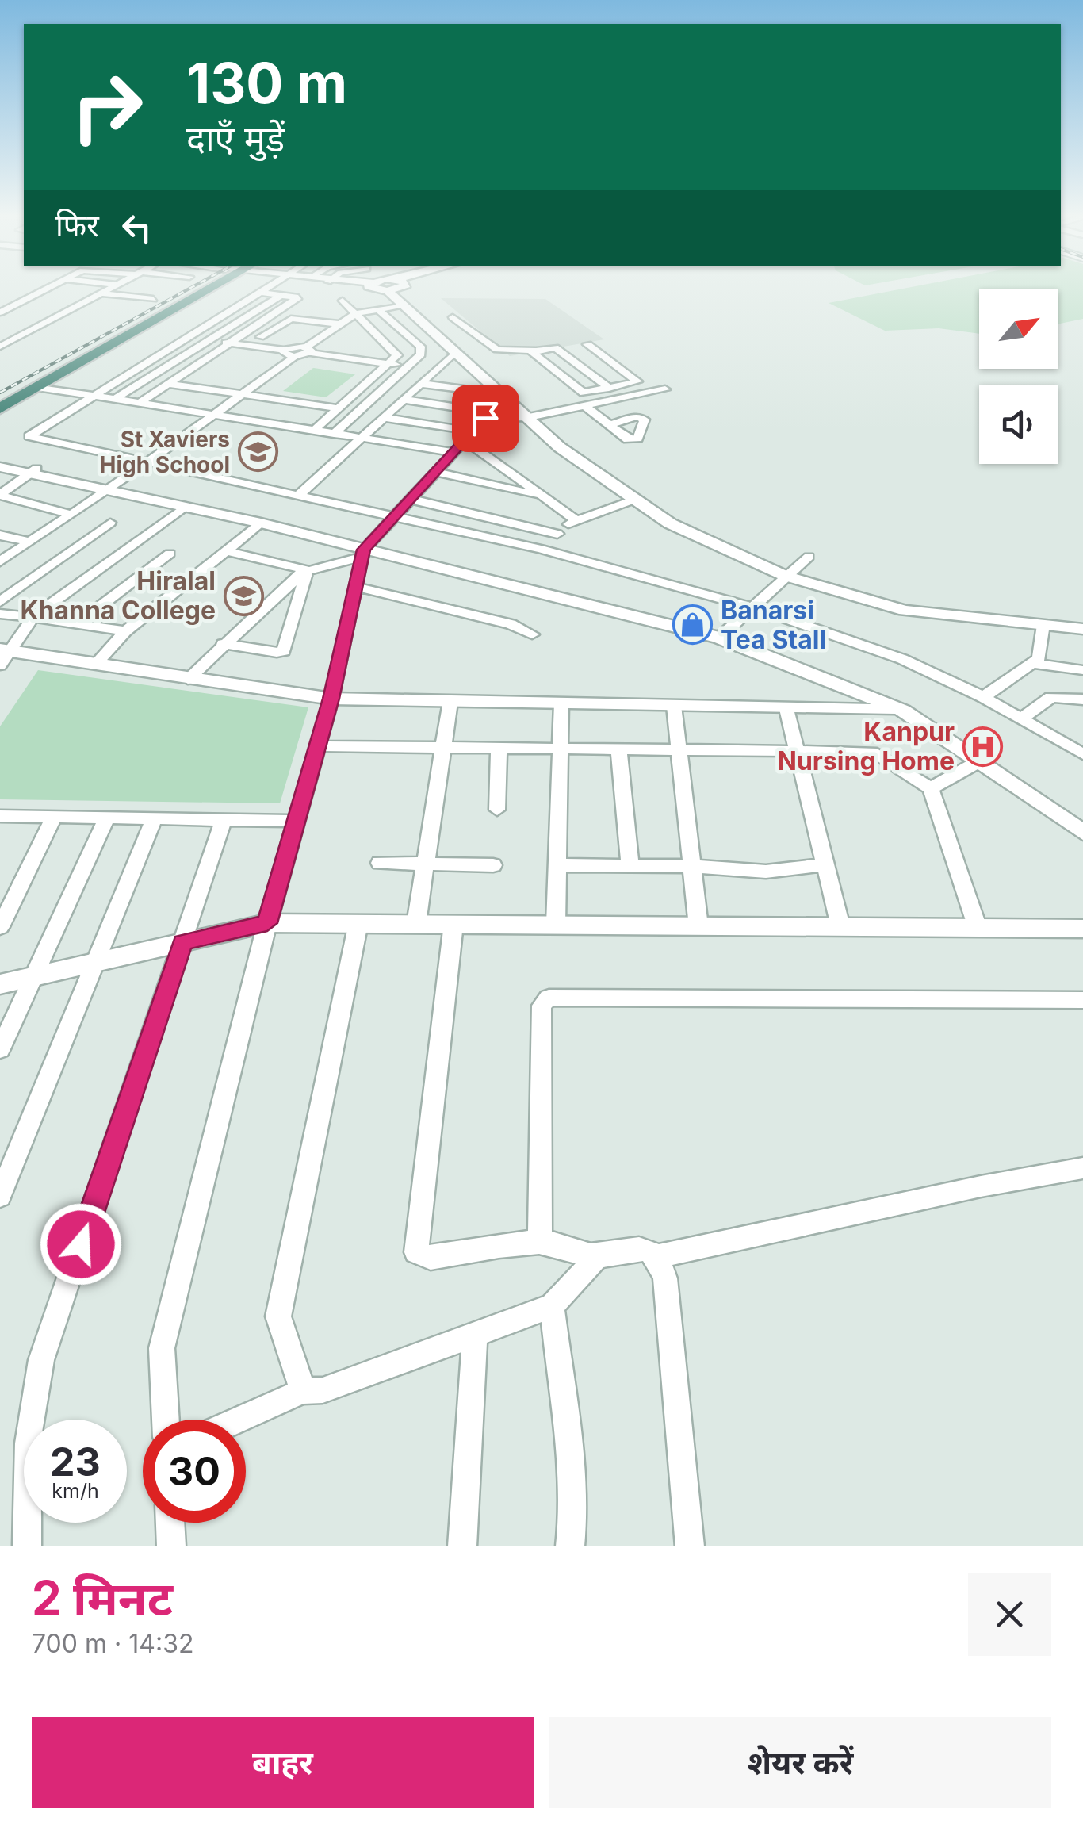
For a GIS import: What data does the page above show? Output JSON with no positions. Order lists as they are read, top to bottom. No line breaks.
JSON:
{"places":{"school or university":["St Xaviers High School","Hiralal Khanna College"],"shop":["Banarsi Tea Stall"],"hospital":["Kanpur Nursing Home"]},"north":"top right","page":{"turn":["130 m","दाएँ मुड़ें"],"then":"फिर","speed":"23 km/h","limit":"30","heading":["2 मिनट","700 m · 14:32"],"buttons":["बाहर","शेयर करें"]}}
